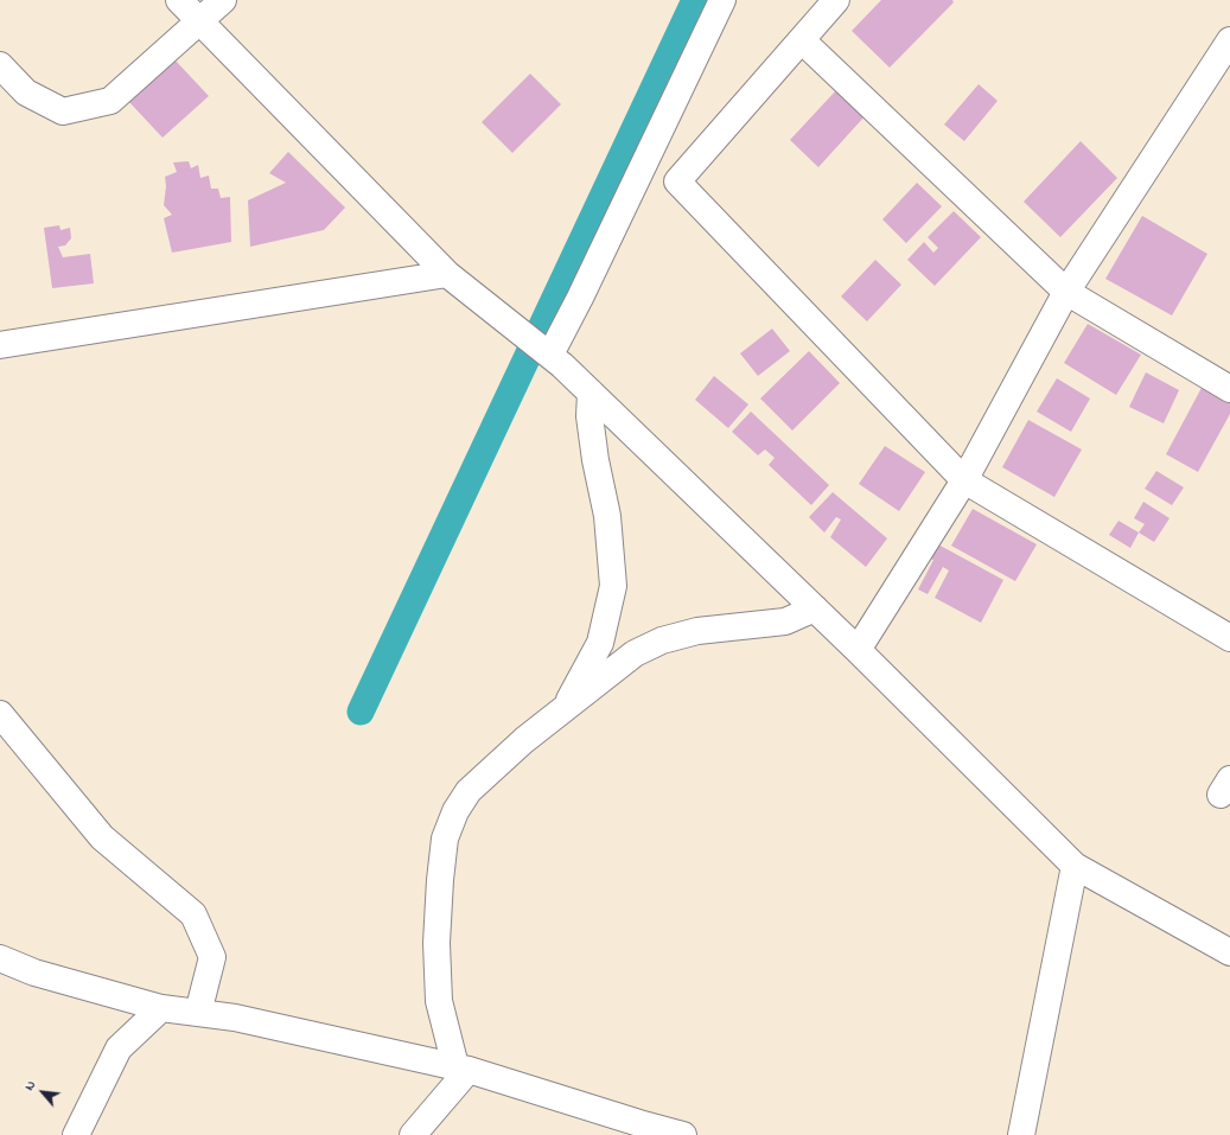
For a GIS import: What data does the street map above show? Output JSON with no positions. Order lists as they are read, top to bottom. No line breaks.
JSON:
{"north":"top left"}
